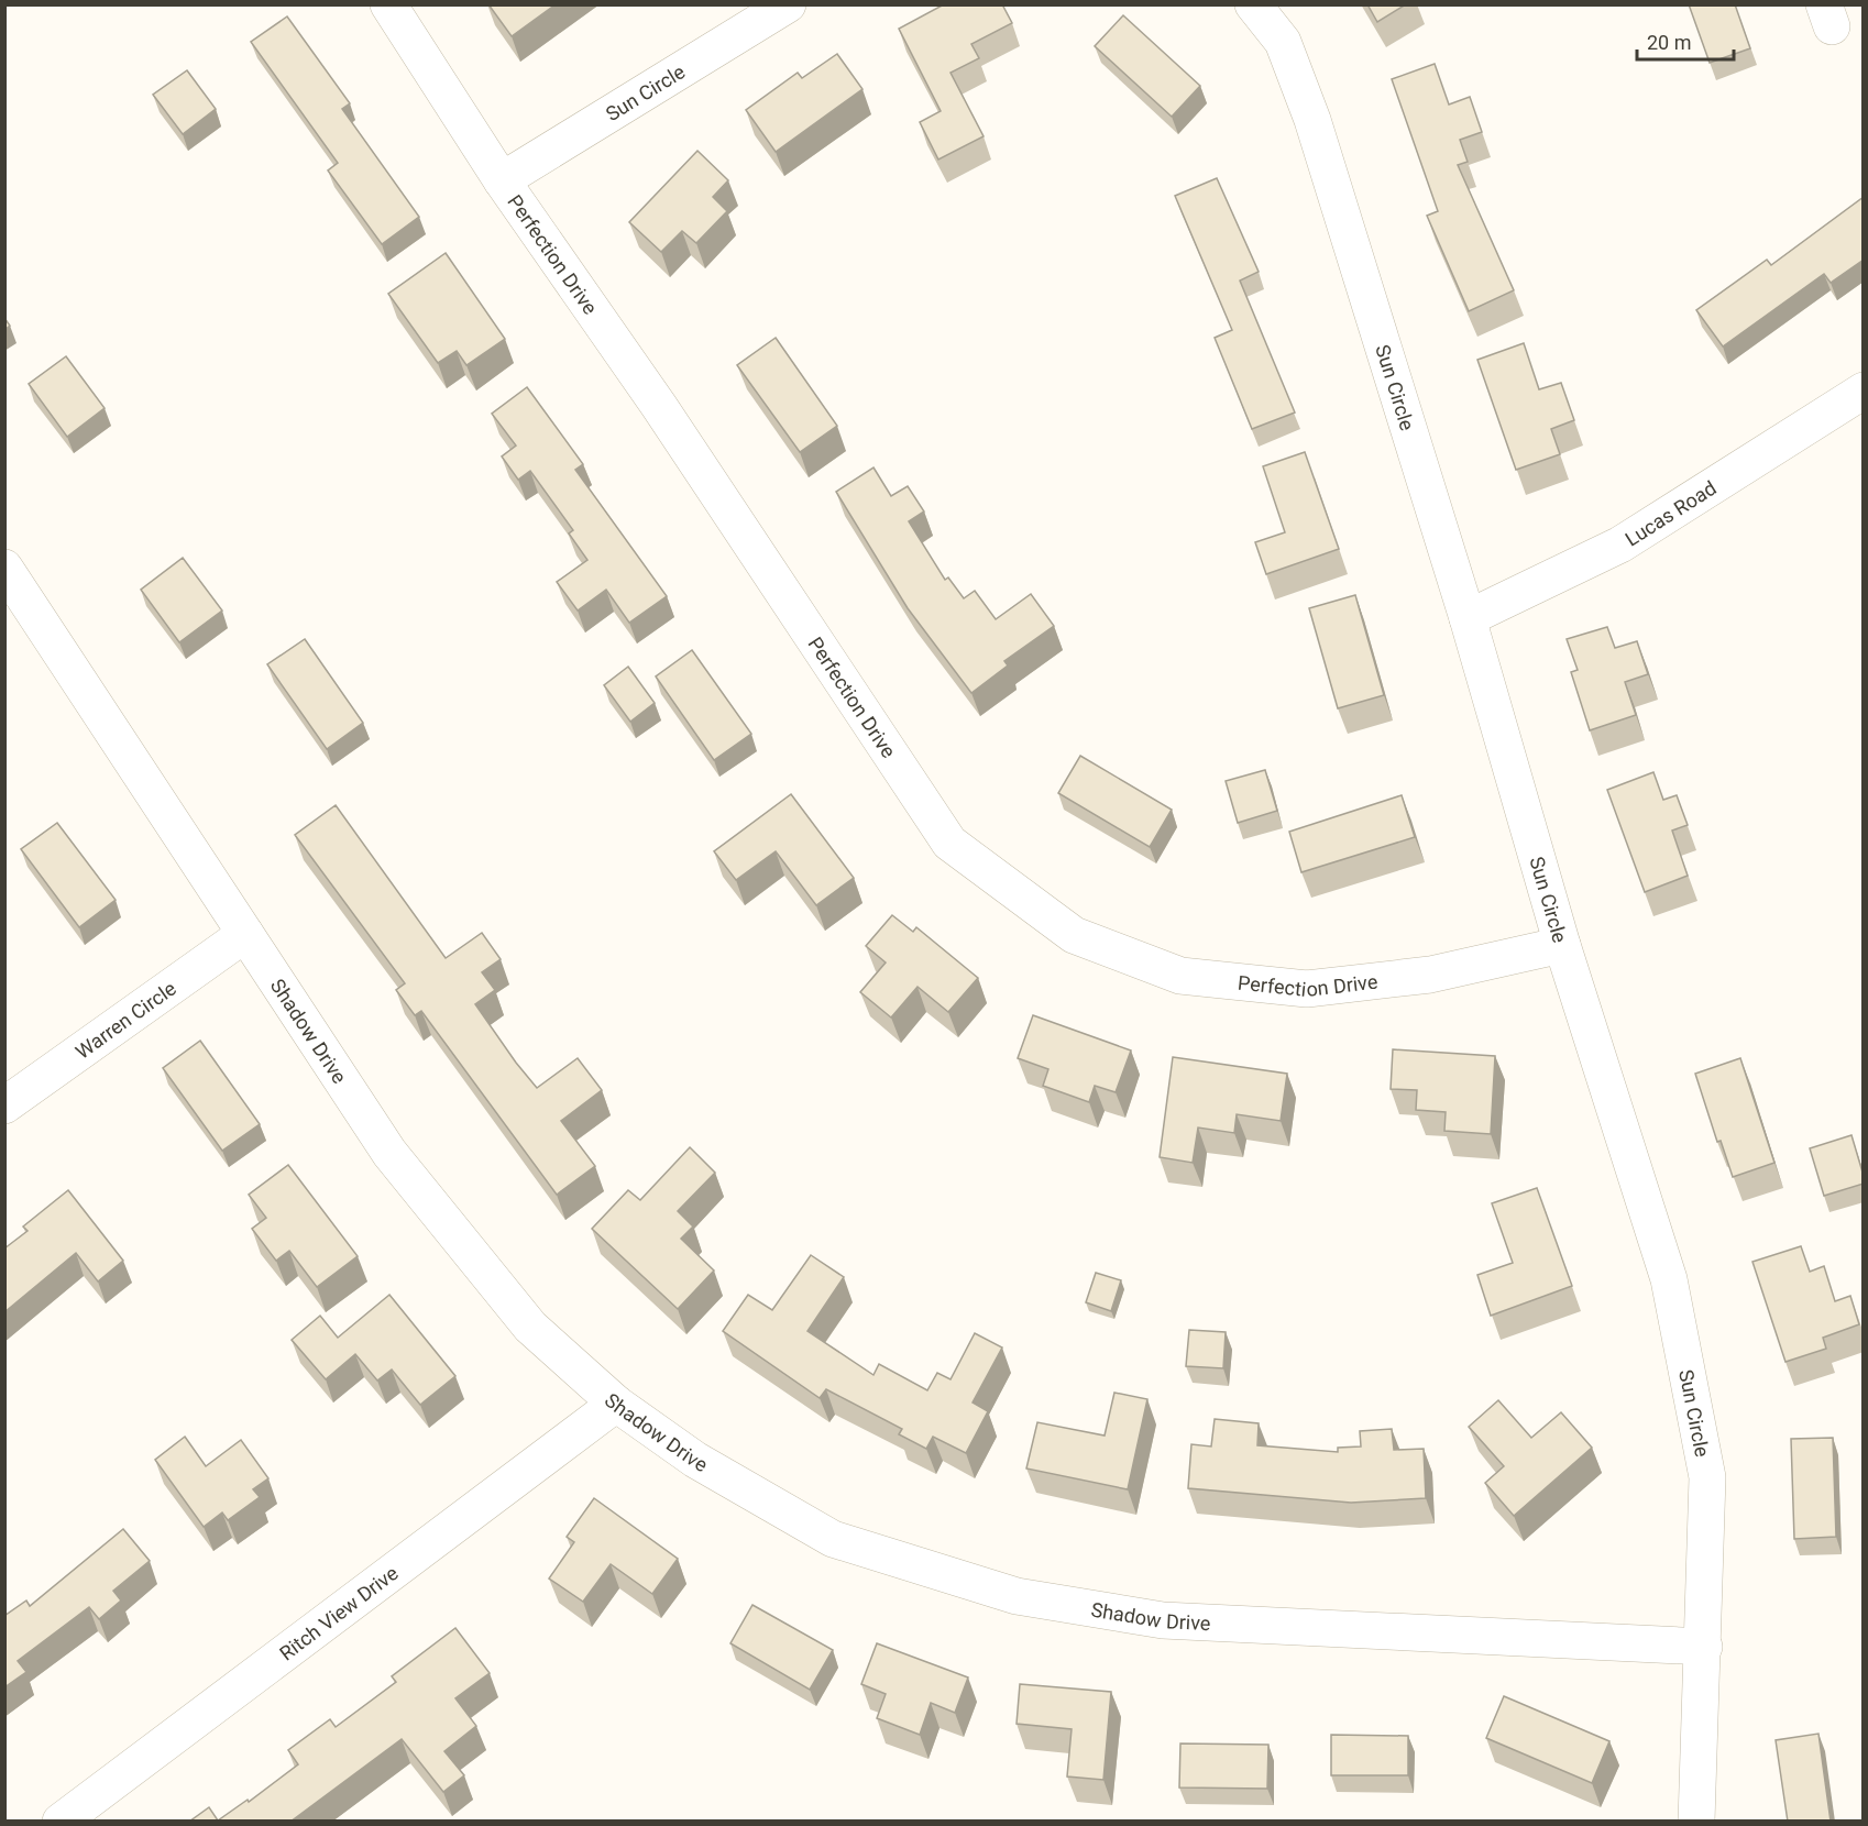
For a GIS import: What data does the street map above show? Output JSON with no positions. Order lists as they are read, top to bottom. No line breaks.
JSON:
{"streets":{"street":["Sun Circle","Perfection Drive","Lucas Road","Warren Circle","Shadow Drive","Ritch View Drive"]},"crossings":[["Sun Circle","Perfection Drive"],["Sun Circle","Lucas Road"],["Sun Circle","Shadow Drive"],["Warren Circle","Shadow Drive"],["Shadow Drive","Ritch View Drive"]],"scale_bar":"20 m"}
